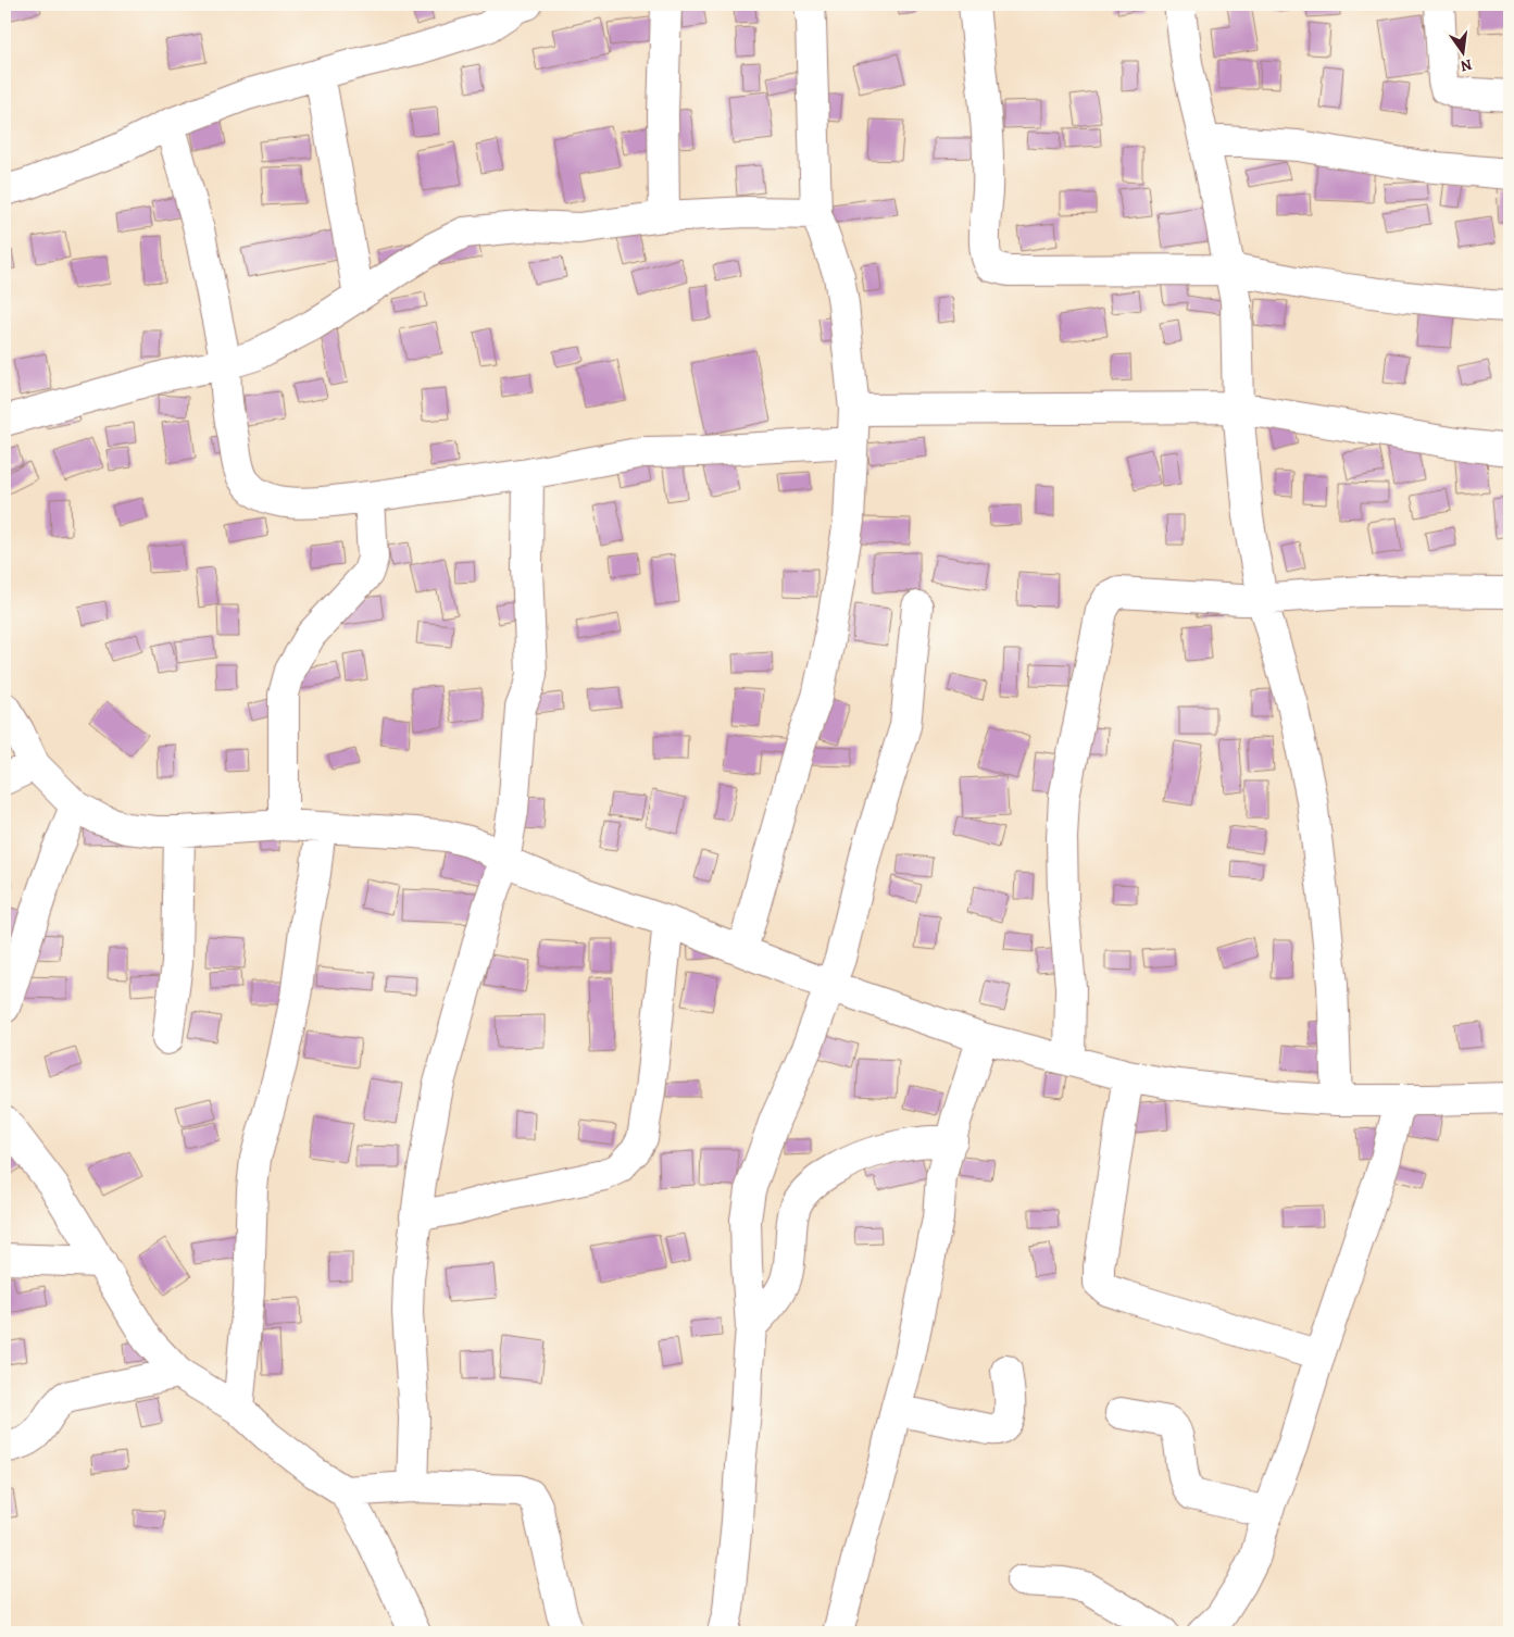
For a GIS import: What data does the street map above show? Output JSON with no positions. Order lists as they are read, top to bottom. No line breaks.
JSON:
{"north":"bottom"}
